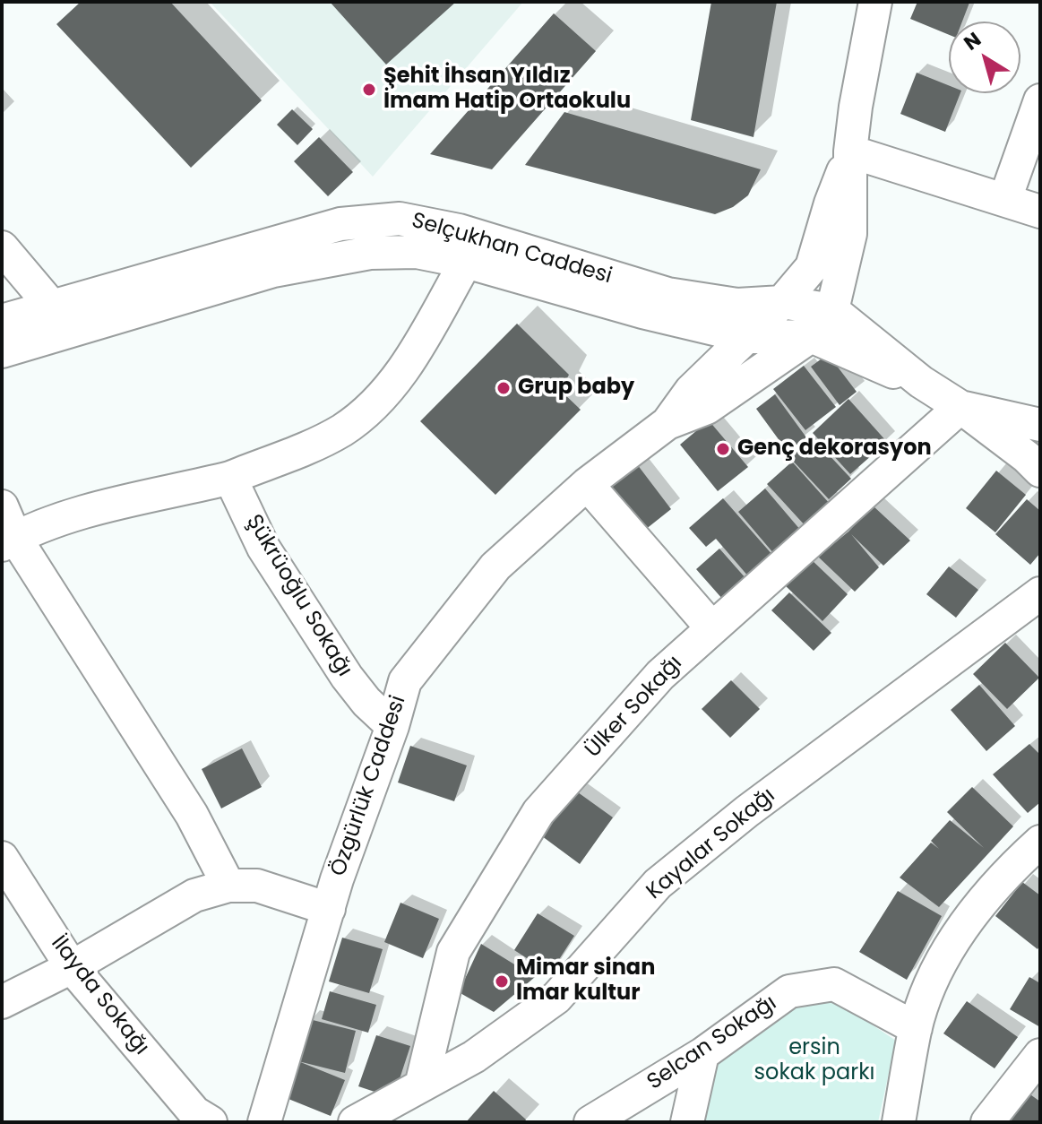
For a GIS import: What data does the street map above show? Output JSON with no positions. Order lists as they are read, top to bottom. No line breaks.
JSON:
{"streets":{"street":["Selçukhan Caddesi","Şükrüoğlu Sokağı","Ülker Sokağı","Özgürlük Caddesi","Kayalar Sokağı","İlayda Sokağı","Selcan Sokağı"]},"crossings":[["Selçukhan Caddesi","Ülker Sokağı"],["Selçukhan Caddesi","Özgürlük Caddesi"],["Şükrüoğlu Sokağı","Özgürlük Caddesi"],["Ülker Sokağı","Kayalar Sokağı"]],"parks":["ersin sokak parkı"],"places":["Şehit İhsan Yıldız İmam Hatip Ortaokulu","Grup baby","Genç dekorasyon","Mimar sinan lmar kultur"],"north":"top left"}
